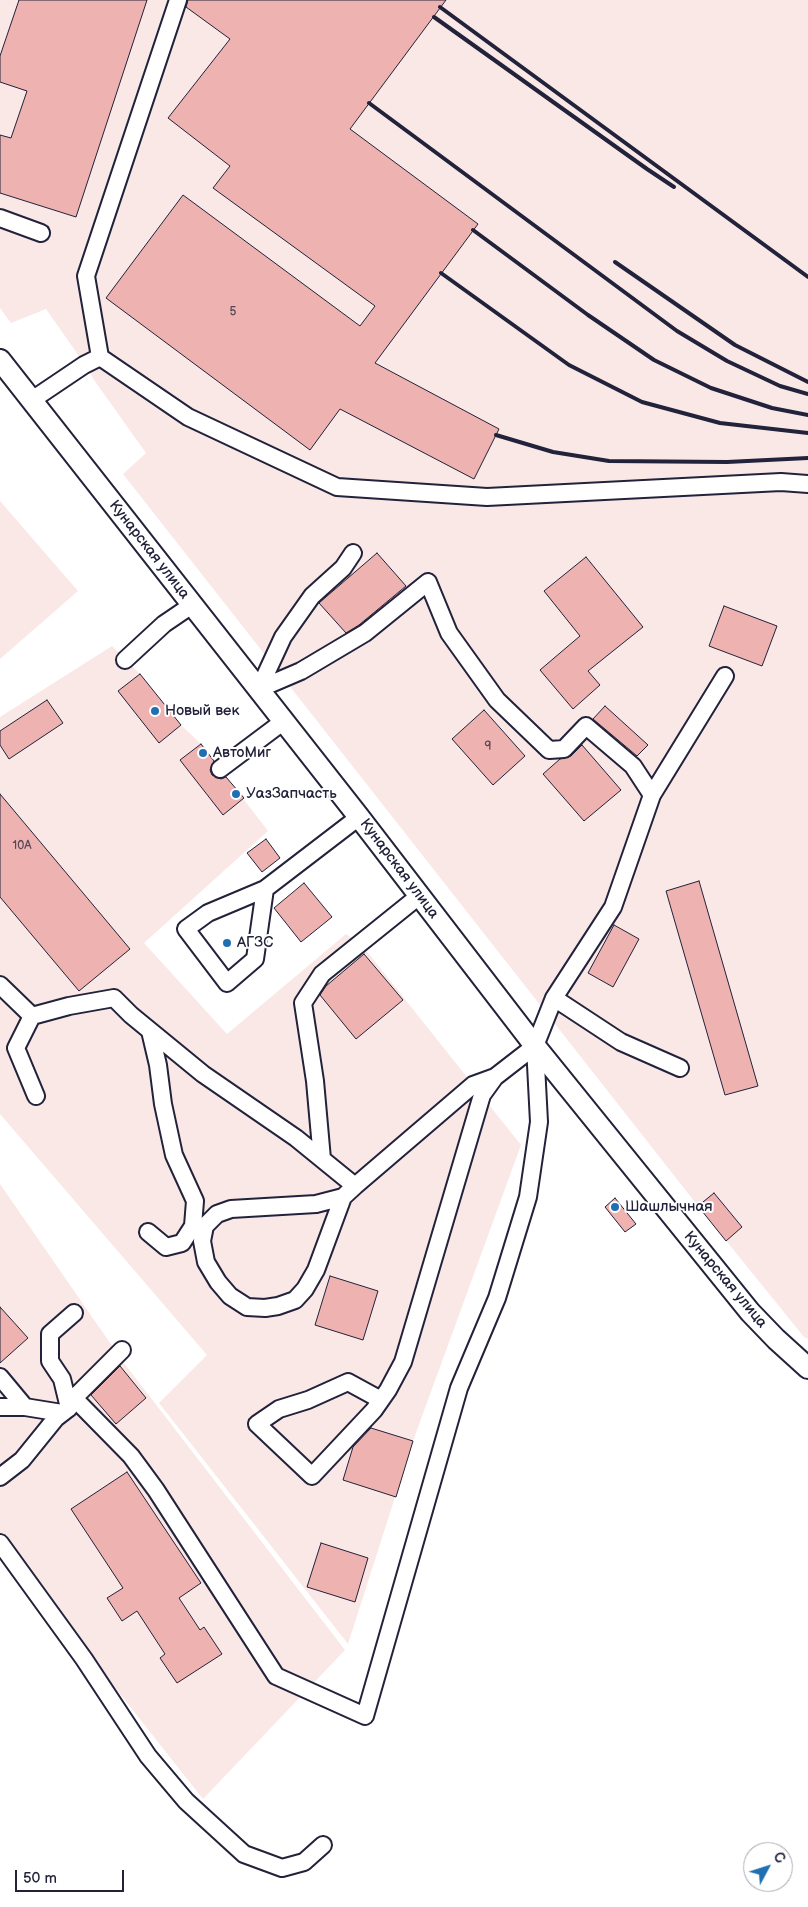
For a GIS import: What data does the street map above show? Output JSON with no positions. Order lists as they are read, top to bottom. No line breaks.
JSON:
{"streets":{"main road":["Кунарская улица"]},"places":["Новый век","АвтоМиг","УазЗапчасть","АГЗС","Шашлычная"],"house_numbers":["5","9","10А"],"scale_bar":"50 m","north":"top right"}
